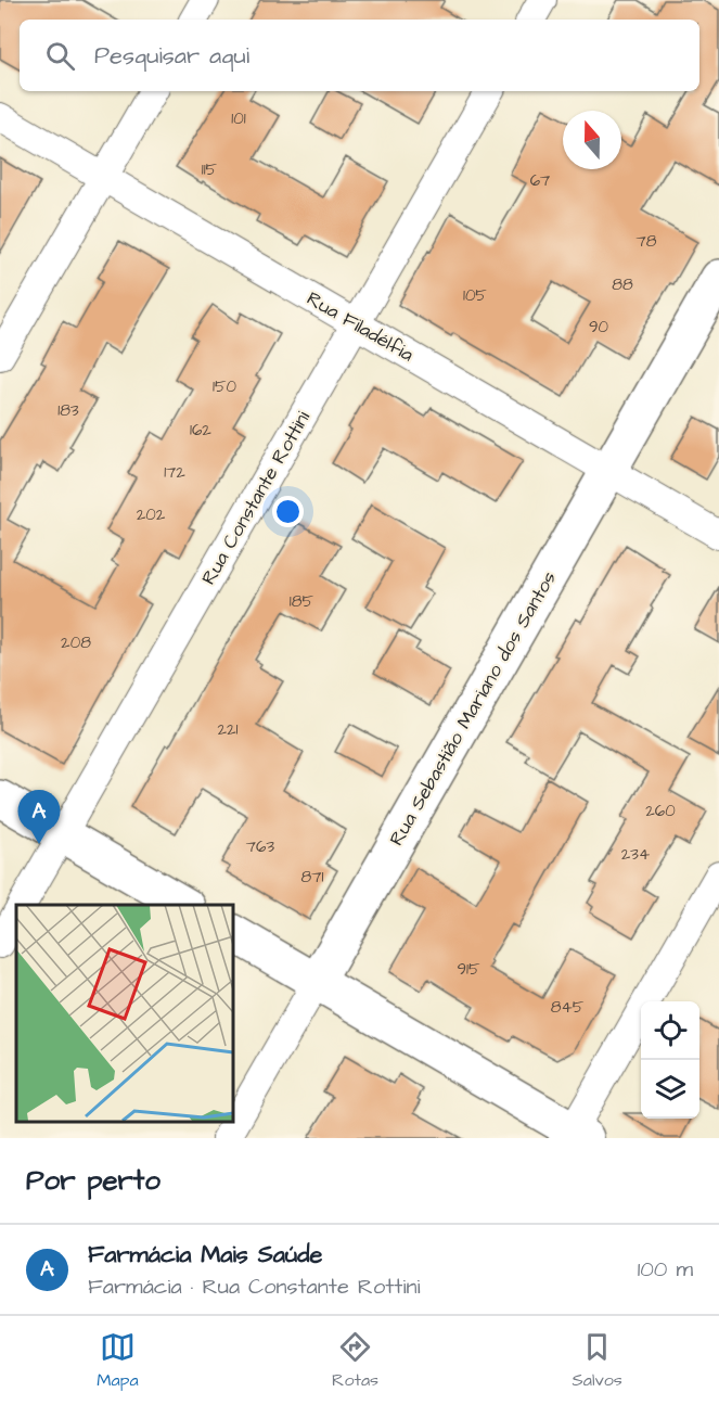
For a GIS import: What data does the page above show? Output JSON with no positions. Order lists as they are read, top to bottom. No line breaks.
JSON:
{"streets":{"street":["Rua Filadélfia","Rua Constante Rottini","Rua Sebastião Mariano dos Santos"]},"crossings":[["Rua Filadélfia","Rua Constante Rottini"],["Rua Filadélfia","Rua Sebastião Mariano dos Santos"]],"house_numbers":["101","115","67","78","88","105","90","150","183","162","172","202","185","208","221","260","763","234","871","915","845"],"north":"top","page":{"search":"Pesquisar aqui","pins":"A","heading":"Por perto","list":[{"mark":"A","name":"Farmácia Mais Saúde","note":"Farmácia · Rua Constante Rottini","value":"100 m"}],"nav":["Mapa","Rotas","Salvos"]}}
